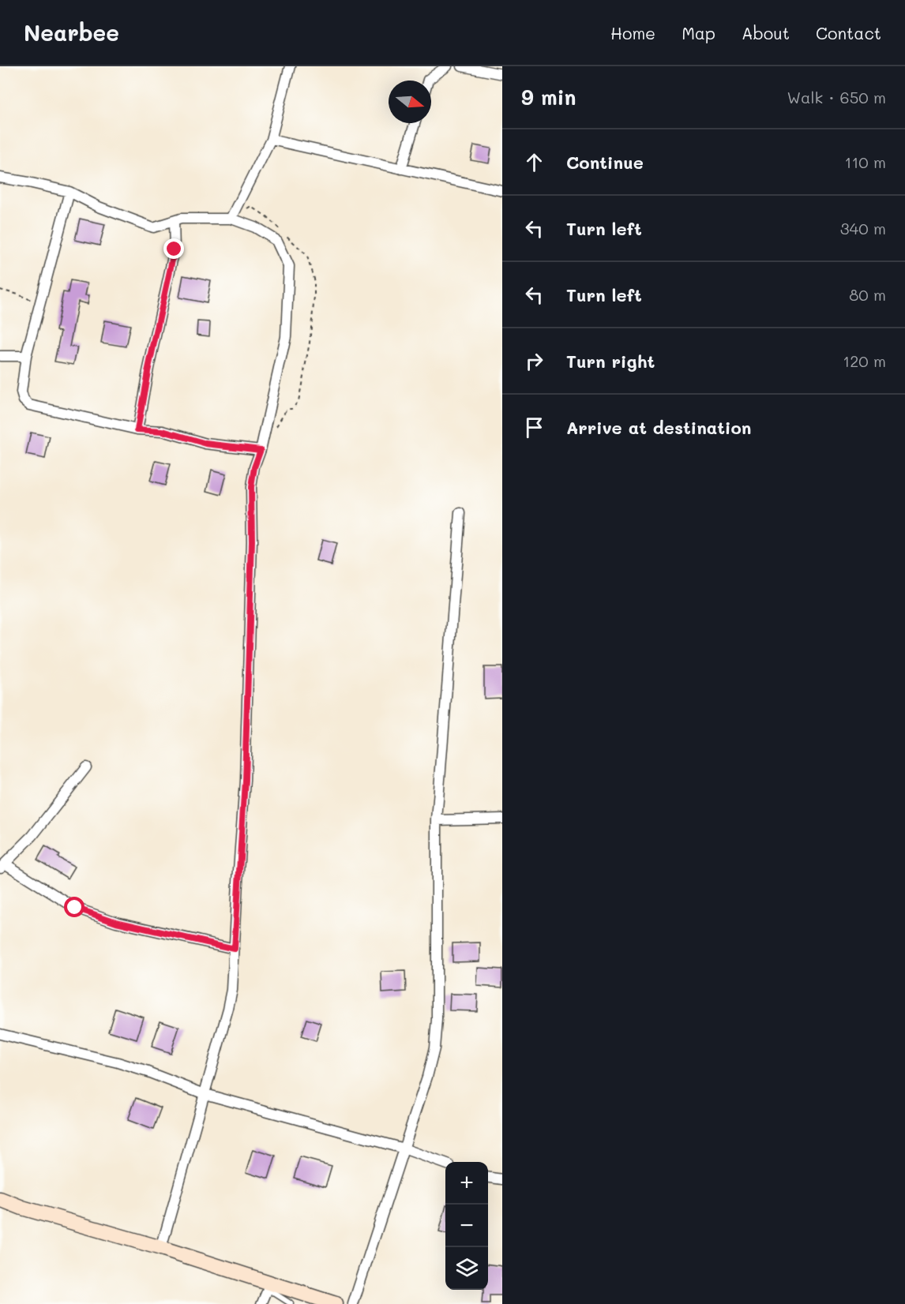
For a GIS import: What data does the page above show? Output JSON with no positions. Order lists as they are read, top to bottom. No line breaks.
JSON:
{"north":"right","page":{"header":"Nearbee","nav":["Home","Map","About","Contact"],"heading":["9 min","Walk · 650 m"],"list":[["Continue","110 m"],["Turn left","340 m"],["Turn left","80 m"],["Turn right","120 m"],"Arrive at destination"],"map_buttons":["+","−"]}}
